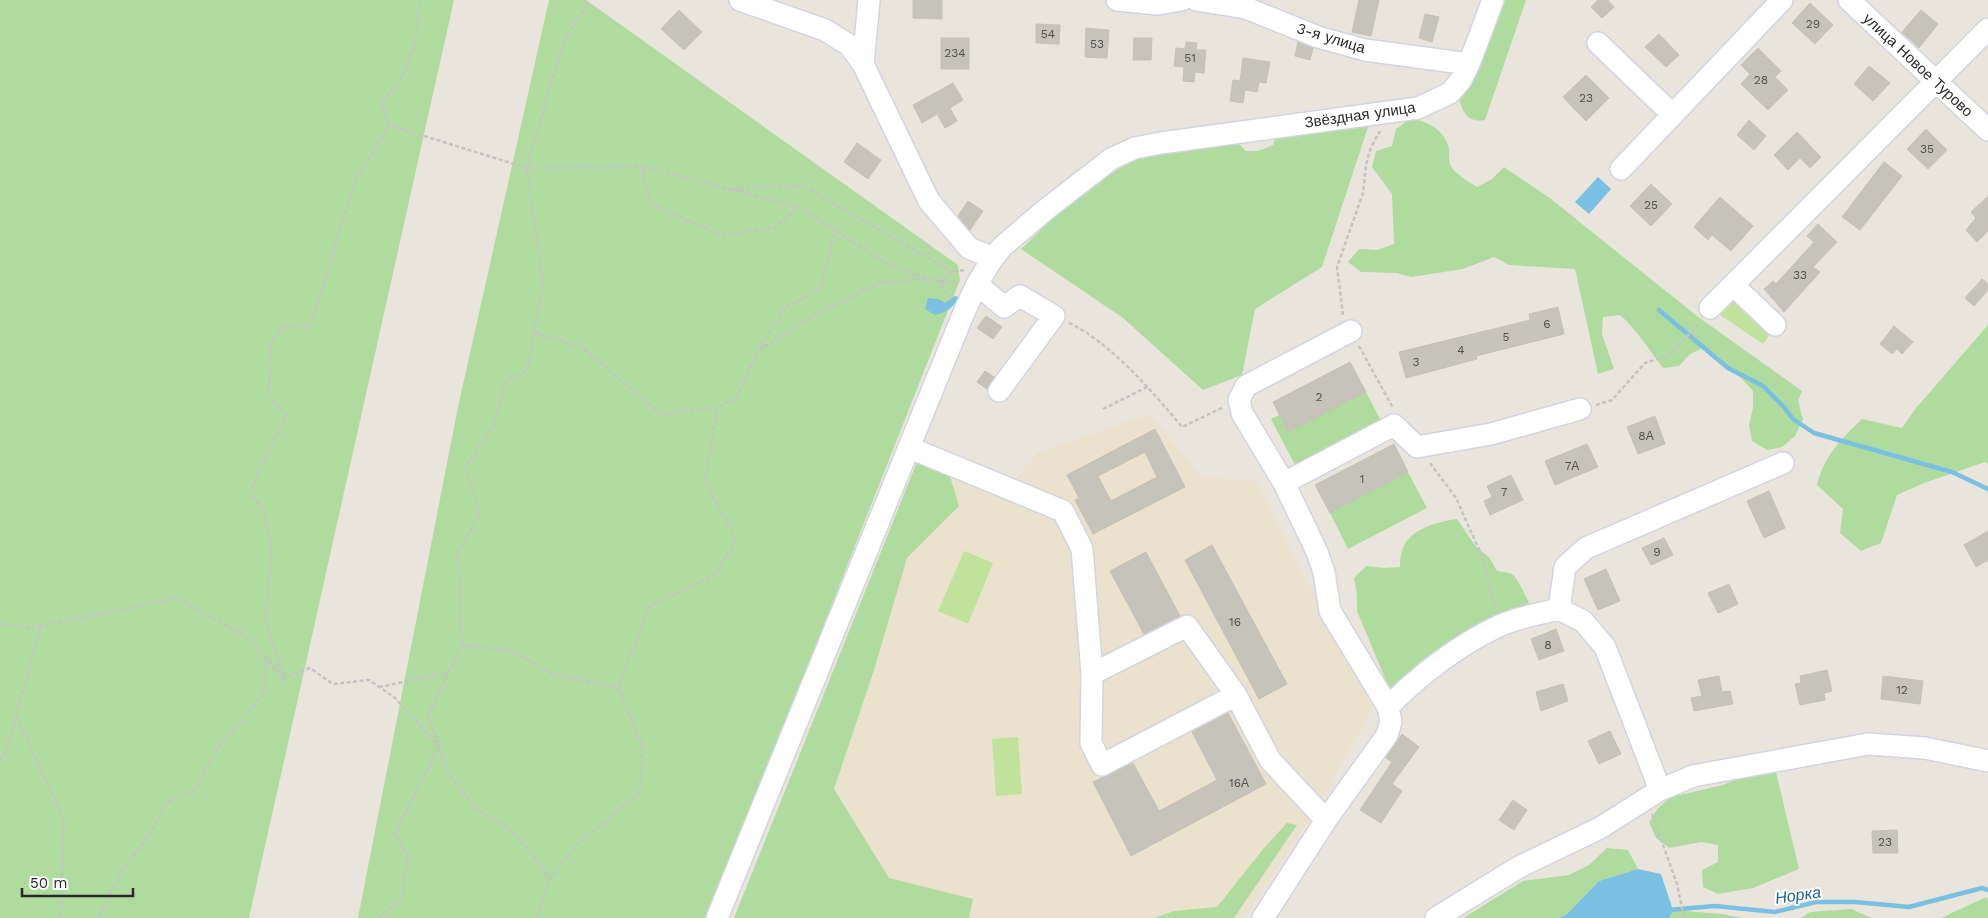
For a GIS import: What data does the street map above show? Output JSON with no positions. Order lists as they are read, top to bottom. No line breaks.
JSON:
{"streets":{"street":["3-я улица","улица Новое Турово","Звёздная улица"]},"crossings":[["3-я улица","Звёздная улица"]],"water":["Норка"],"house_numbers":["29","54","53","234","51","28","23","35","25","33","6","5","4","3","2","8А","7А","1","7","9","16","8","12","16А","23"],"scale_bar":"50 m"}
